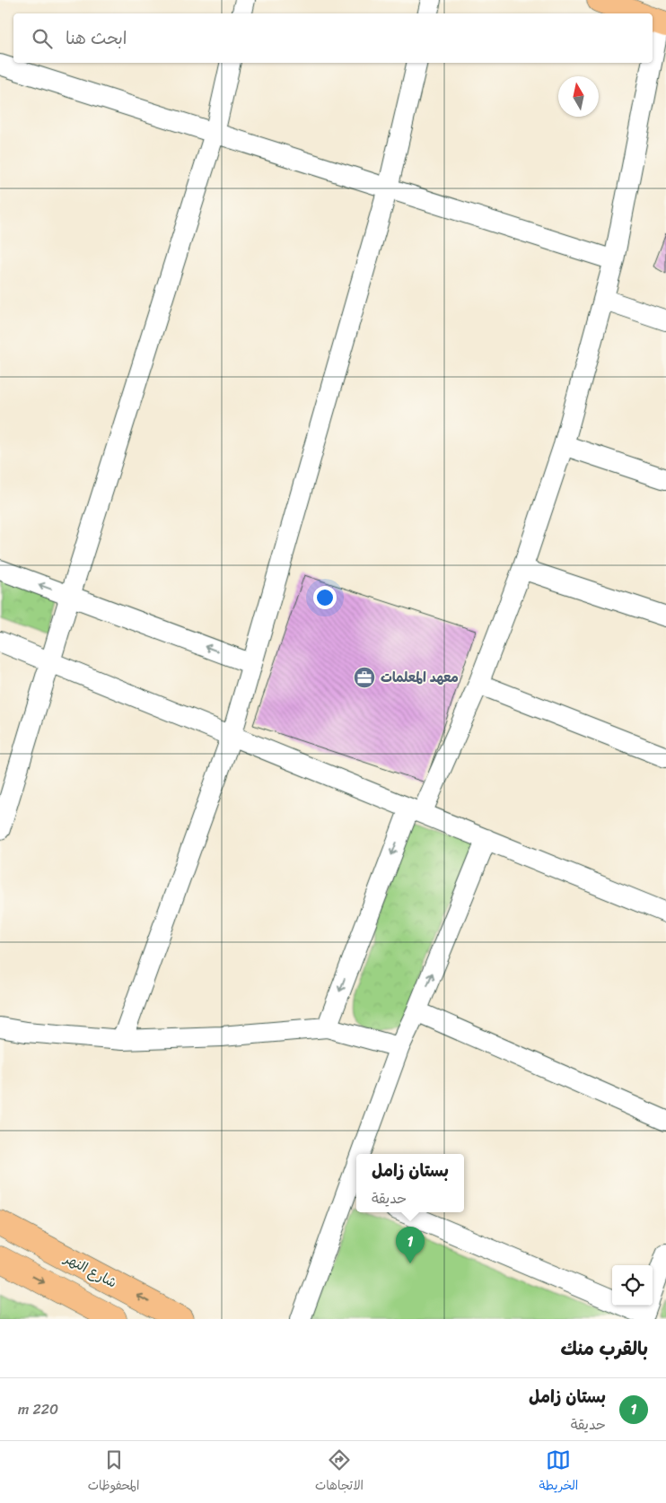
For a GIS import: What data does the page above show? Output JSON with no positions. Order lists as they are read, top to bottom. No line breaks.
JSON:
{"streets":{"main road":["شارع النهر"]},"places":{"office":["معهد المعلمات"]},"north":"top","page":{"search":"ابحث هنا","popup":["بستان زامل","حديقة"],"pins":"1","heading":"بالقرب منك","list":[{"mark":"1","name":"بستان زامل","note":"حديقة","value":"220 m"}],"nav":["الخريطة","الاتجاهات","المحفوظات"]}}
